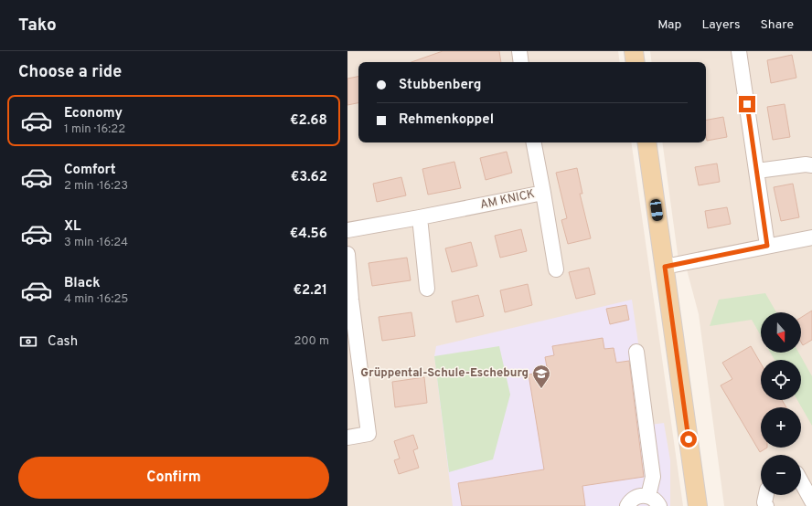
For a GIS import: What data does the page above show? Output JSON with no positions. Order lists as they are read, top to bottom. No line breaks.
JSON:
{"streets":{"street":["AM KNICK"]},"places":{"school or university":["Grüppental-Schule-Escheburg"]},"north":"bottom","page":{"header":"Tako","nav":["Map","Layers","Share"],"heading":"Choose a ride","banner":["Stubbenberg","Rehmenkoppel"],"list":[{"name":"Economy","note":"1 min · 16:22","value":"€2.68"},{"name":"Comfort","note":"2 min · 16:23","value":"€3.62"},{"name":"XL","note":"3 min · 16:24","value":"€4.56"},{"name":"Black","note":"4 min · 16:25","value":"€2.21"}],"map_buttons":["+","−"],"pay":["Cash","200 m"],"buttons":"Confirm"}}
